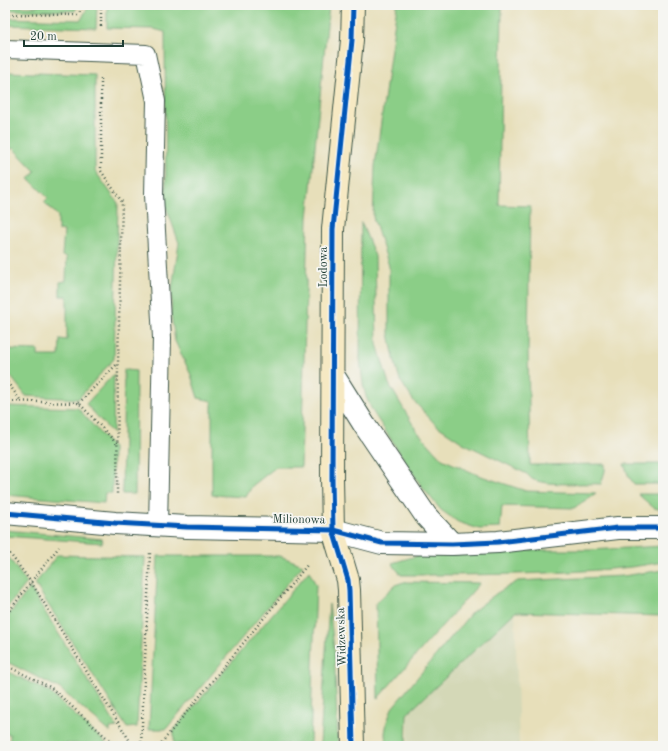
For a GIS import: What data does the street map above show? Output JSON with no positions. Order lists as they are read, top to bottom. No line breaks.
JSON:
{"streets":{"street":["Lodowa","Milionowa","Widzewska"]},"crossings":[["Lodowa","Milionowa"],["Lodowa","Widzewska"],["Milionowa","Widzewska"]],"scale_bar":"20 m"}
